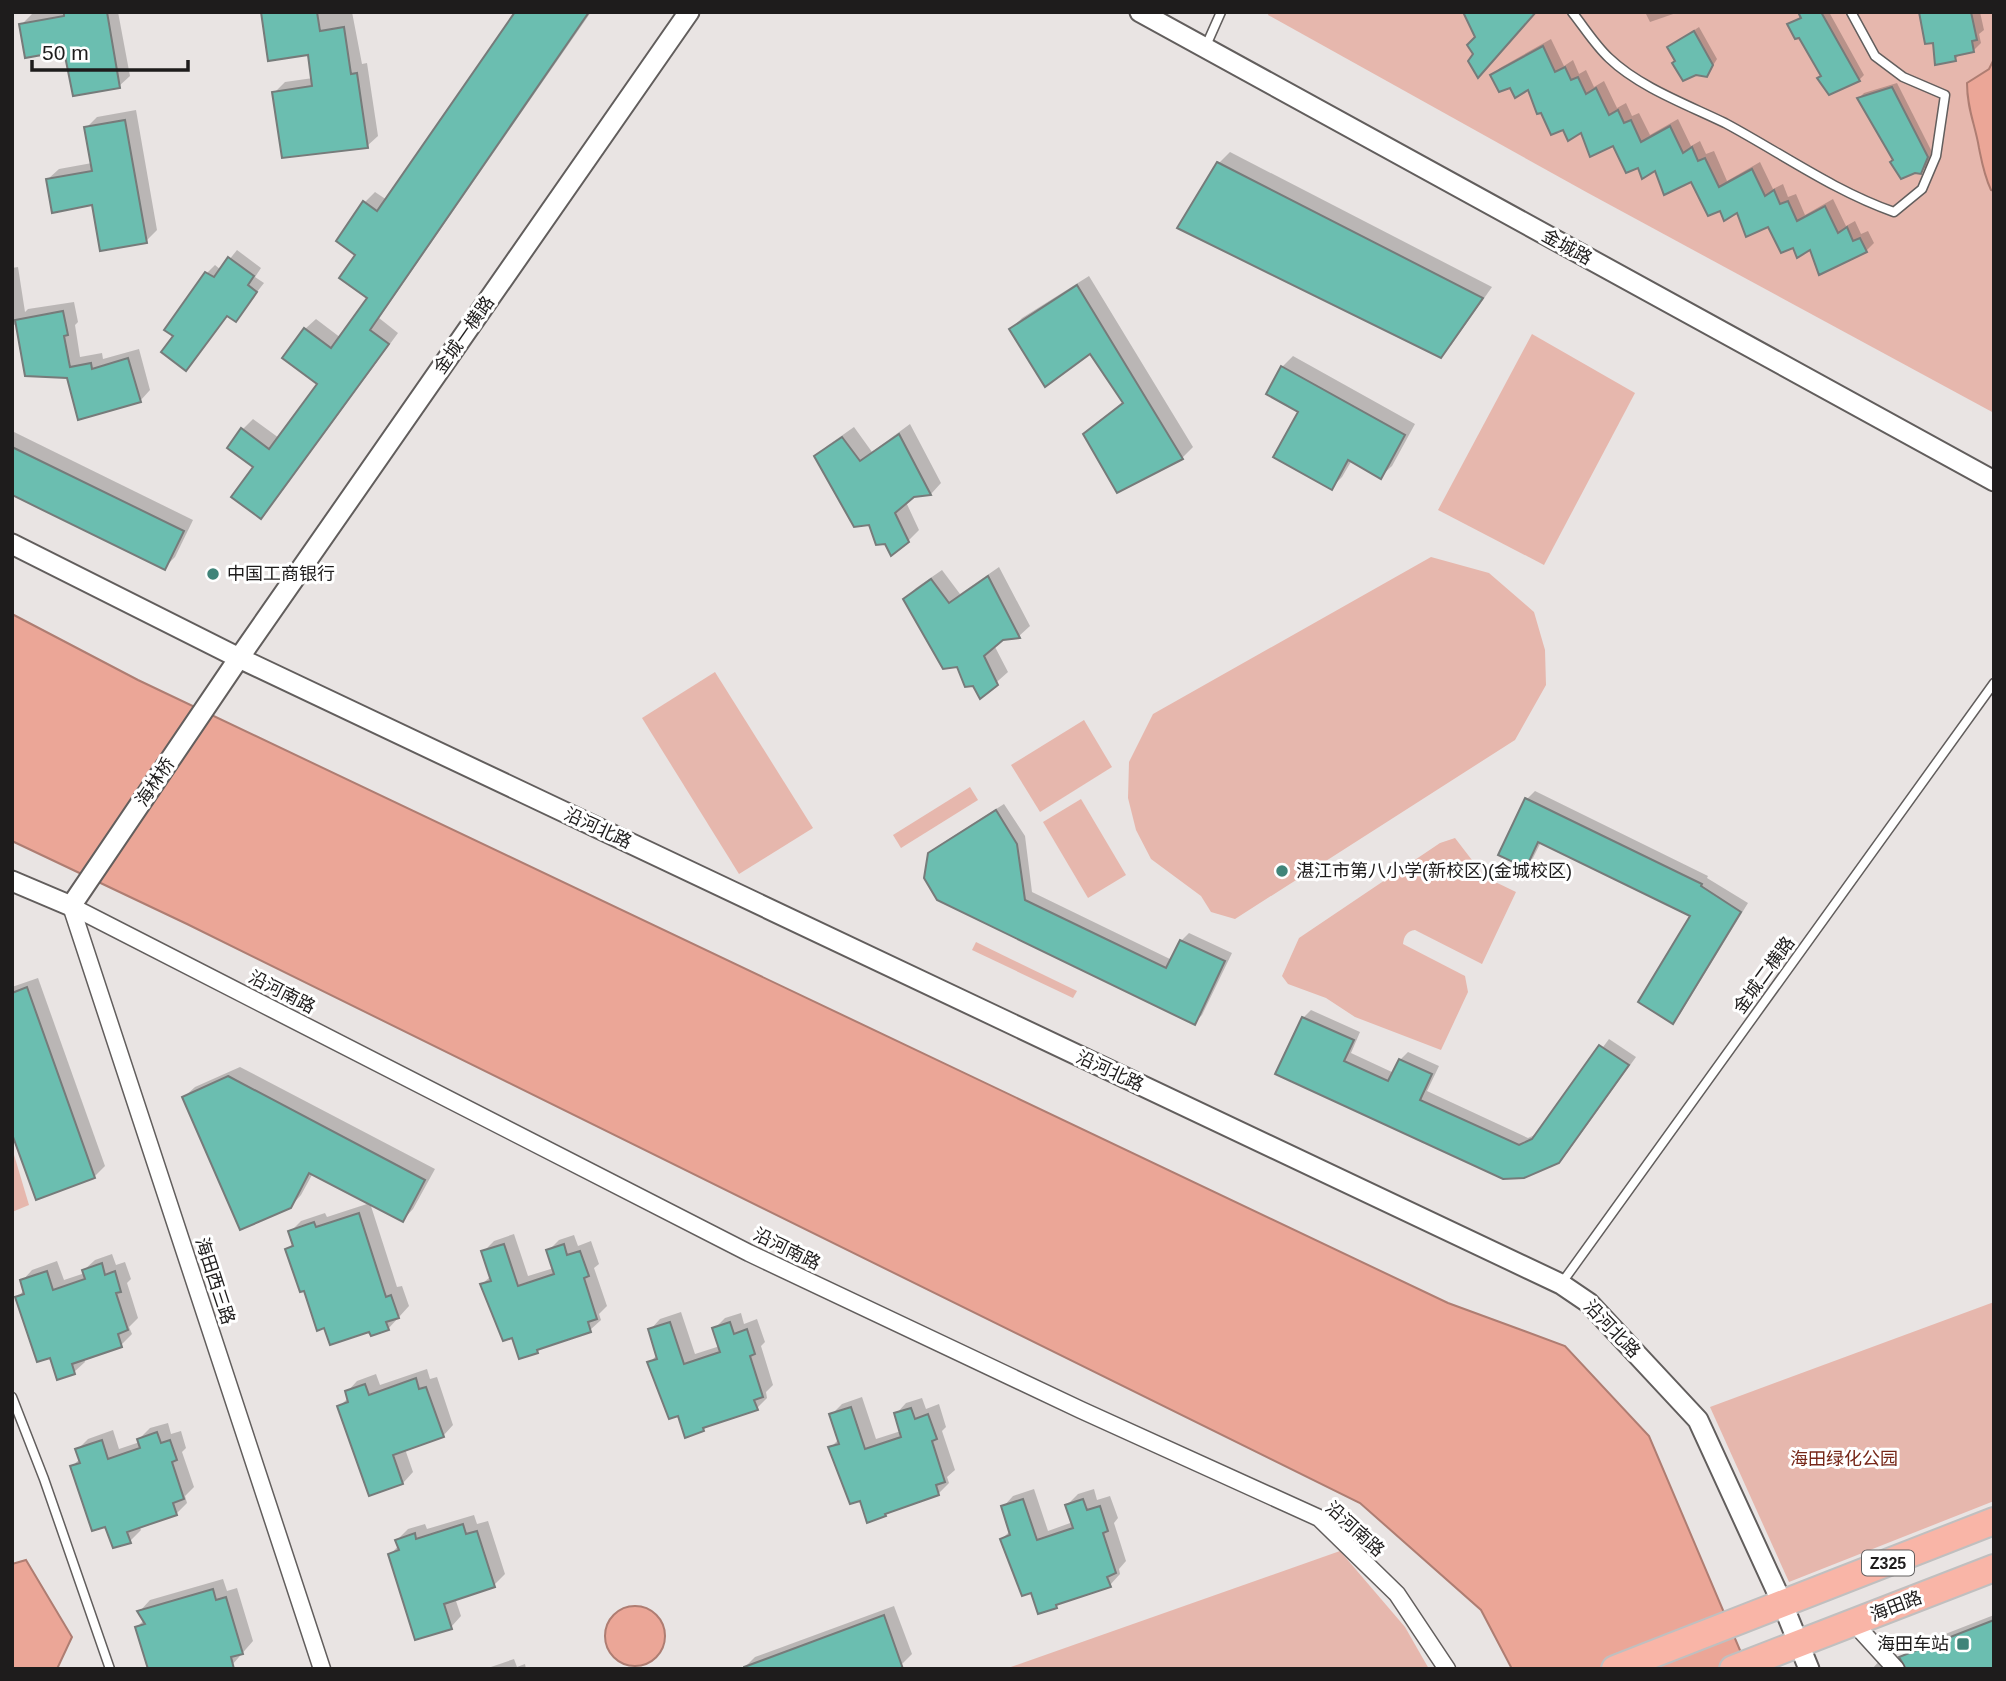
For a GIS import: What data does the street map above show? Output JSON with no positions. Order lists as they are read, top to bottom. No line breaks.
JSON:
{"streets":{"main road":["Z325","海田路"],"street":["金城路","金城一横路","海林桥","沿河北路","沿河南路","海田西三路"],"lane":["金城二横路"]},"crossings":[["金城一横路","海林桥"],["金城一横路","沿河北路"],["海林桥","沿河北路"],["海林桥","沿河南路"],["海林桥","海田西三路"],["沿河北路","金城二横路"],["沿河北路","Z325"],["沿河北路","海田路"],["沿河南路","海田西三路"],["Z325","海田路"]],"parks":["海田绿化公园"],"places":{"other":["中国工商银行","湛江市第八小学(新校区)(金城校区)"],"transit":["海田车站"]},"scale_bar":"50 m"}
